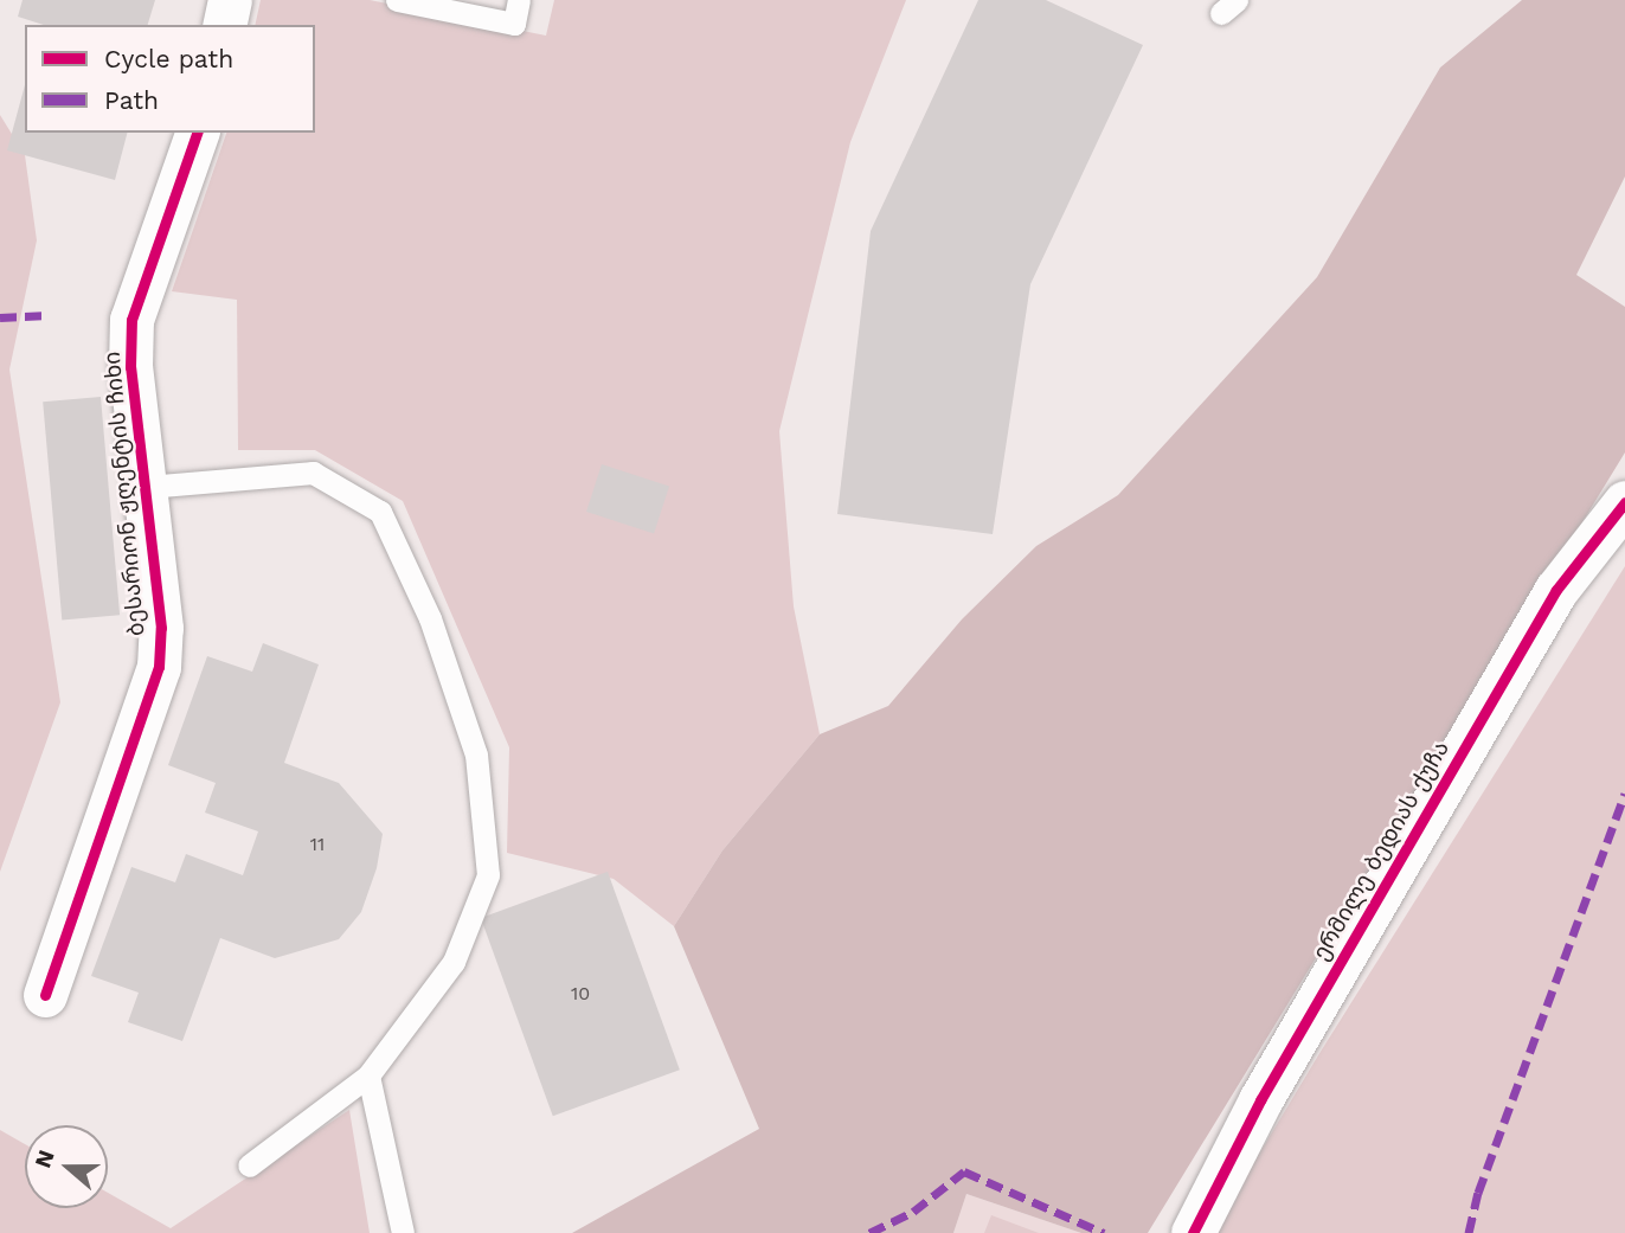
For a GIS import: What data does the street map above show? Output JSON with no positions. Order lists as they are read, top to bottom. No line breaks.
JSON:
{"streets":{"street":["ბესარიონ ჟღენტის ჩიხი","ერმილე ბედიას ქუჩა"]},"house_numbers":["11","10"],"legend":["Cycle path","Path"],"north":"left"}
